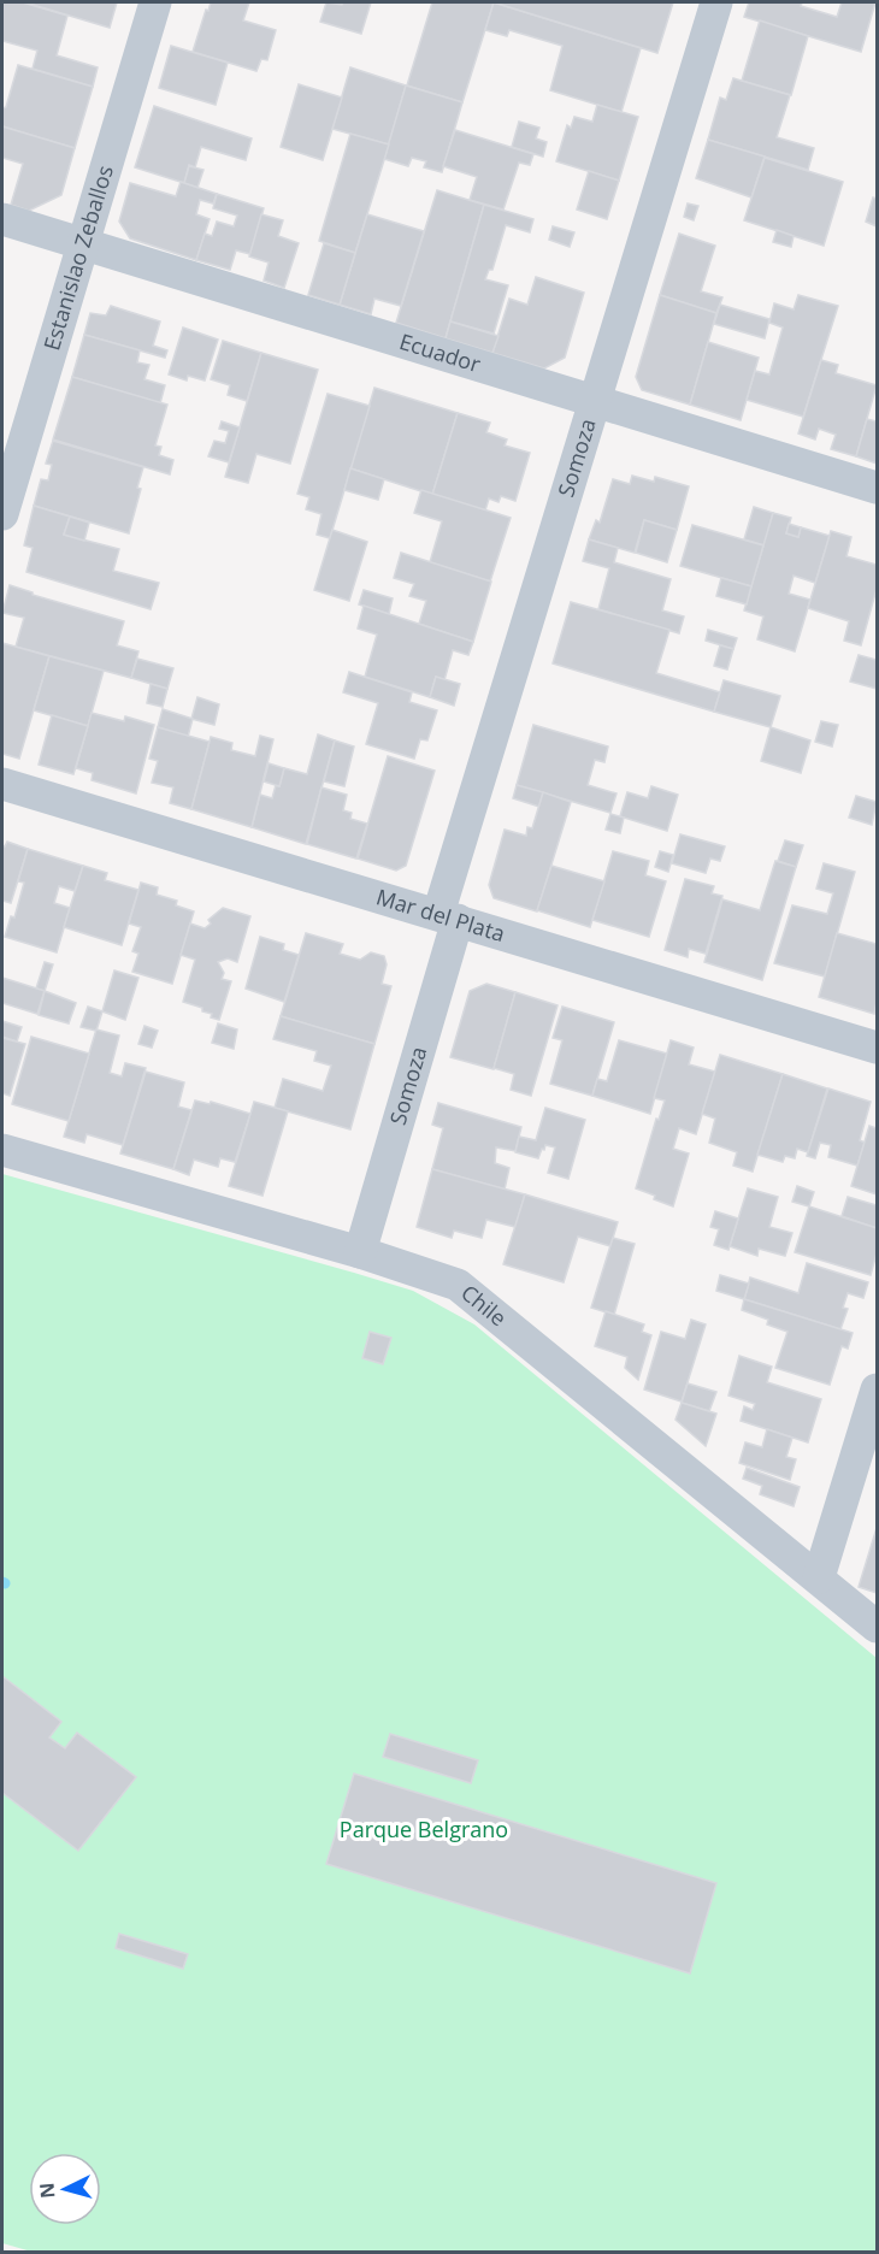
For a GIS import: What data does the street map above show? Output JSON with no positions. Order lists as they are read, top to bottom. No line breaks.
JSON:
{"streets":{"street":["Estanislao Zeballos","Ecuador","Somoza","Mar del Plata","Chile"]},"crossings":[["Estanislao Zeballos","Ecuador"],["Ecuador","Somoza"],["Somoza","Mar del Plata"],["Somoza","Chile"]],"parks":["Parque Belgrano"],"north":"left"}
